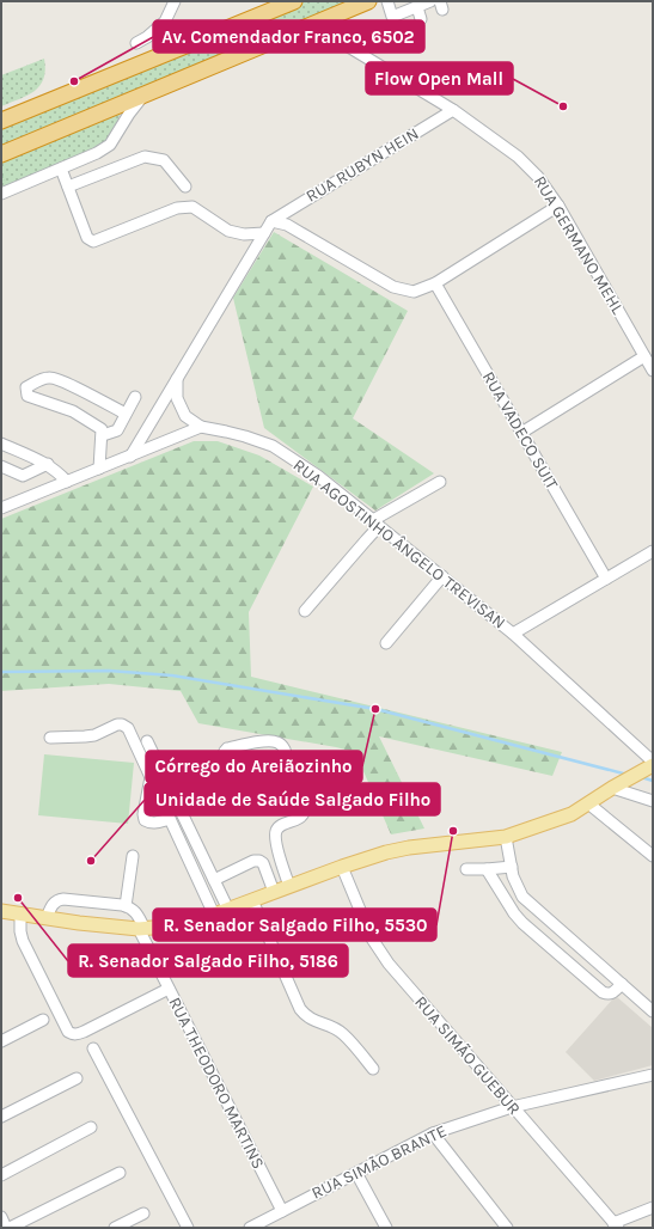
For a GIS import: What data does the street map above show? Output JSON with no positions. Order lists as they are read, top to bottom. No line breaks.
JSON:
{"streets":{"street":["RUA RUBYN HEIN","RUA GERMANO MEHL","RUA VADECO SUIT","RUA AGOSTINHO ÂNGELO TREVISAN","RUA SIMÃO GUEBUR","RUA THEODORO MARTINS","RUA SIMÃO BRANTE"]},"crossings":[["RUA RUBYN HEIN","RUA GERMANO MEHL"],["RUA SIMÃO GUEBUR","RUA SIMÃO BRANTE"],["RUA THEODORO MARTINS","RUA SIMÃO BRANTE"]],"places":["Av. Comendador Franco, 6502","Flow Open Mall","Córrego do Areiãozinho","R. Senador Salgado Filho, 5530","Unidade de Saúde Salgado Filho","R. Senador Salgado Filho, 5186"]}
